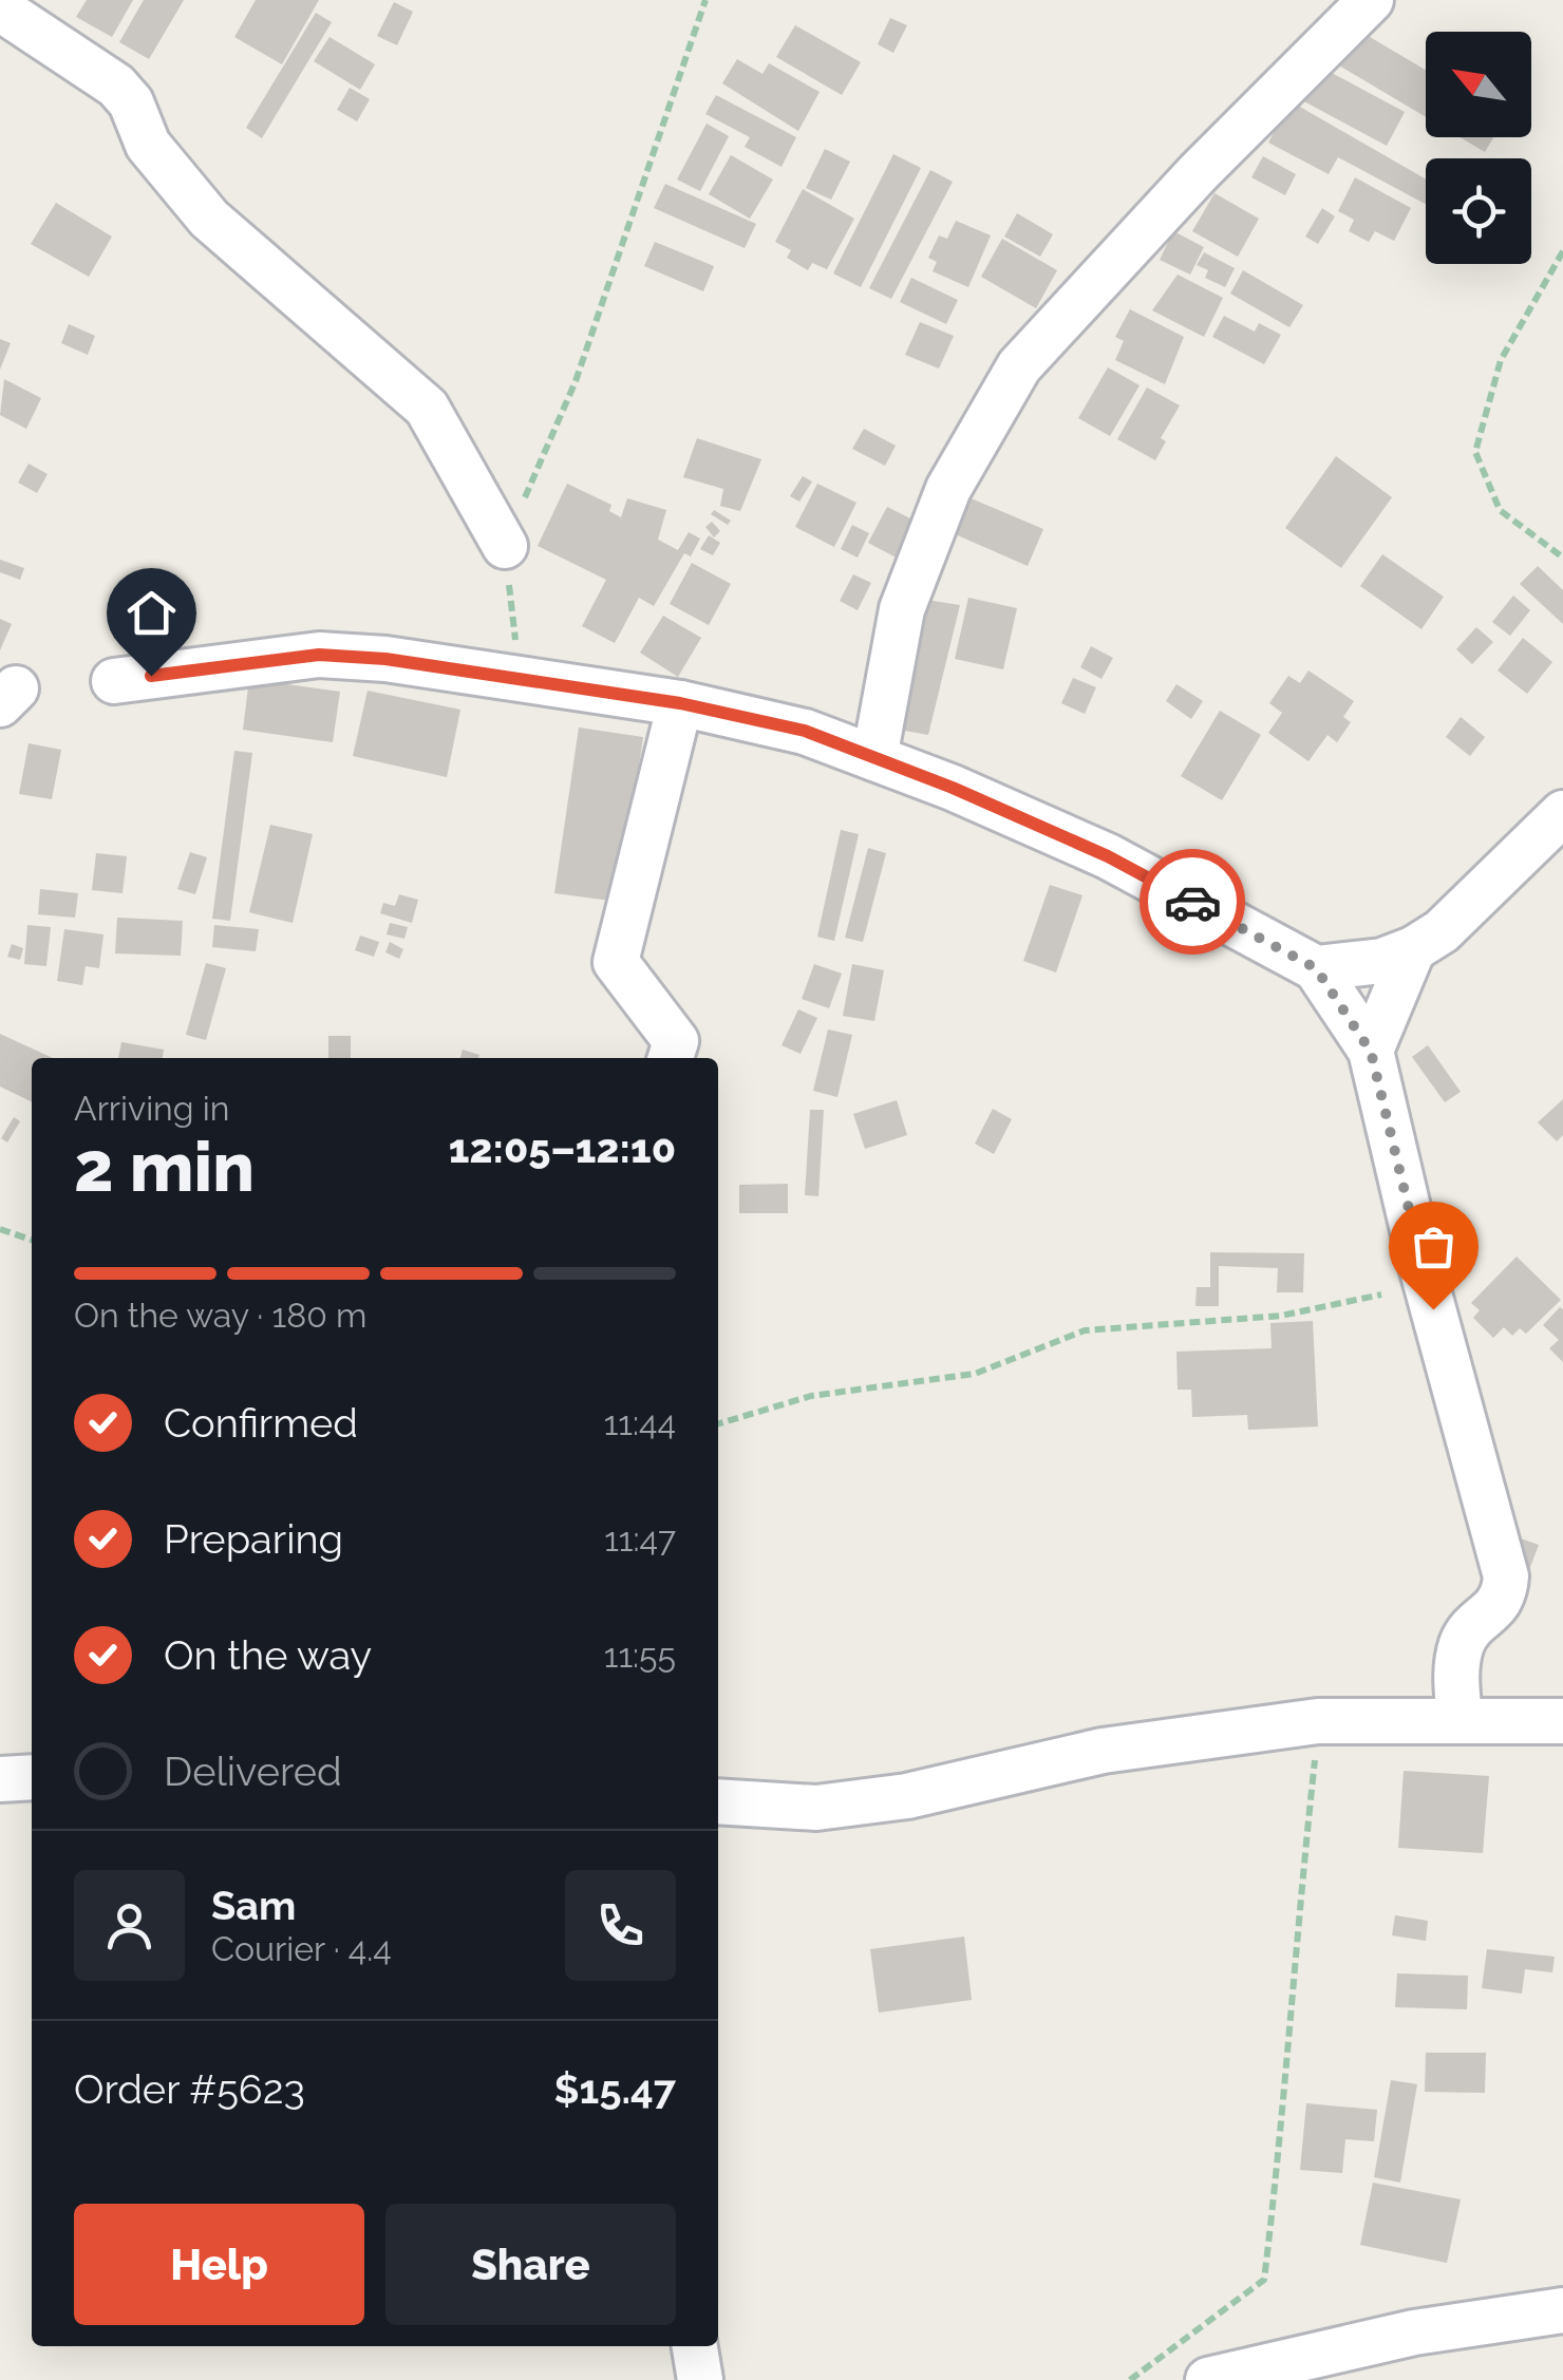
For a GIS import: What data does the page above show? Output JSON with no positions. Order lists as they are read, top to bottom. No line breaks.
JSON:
{"north":"top left","page":{"heading":["2 min","Arriving in","12:05–12:10"],"panel":["Sam","Courier · 4.4","Order #5623","$15.47"],"bar":"On the way · 180 m","list":[["Confirmed","11:44"],["Preparing","11:47"],["On the way","11:55"],"Delivered"],"buttons":["Help","Share"]}}
